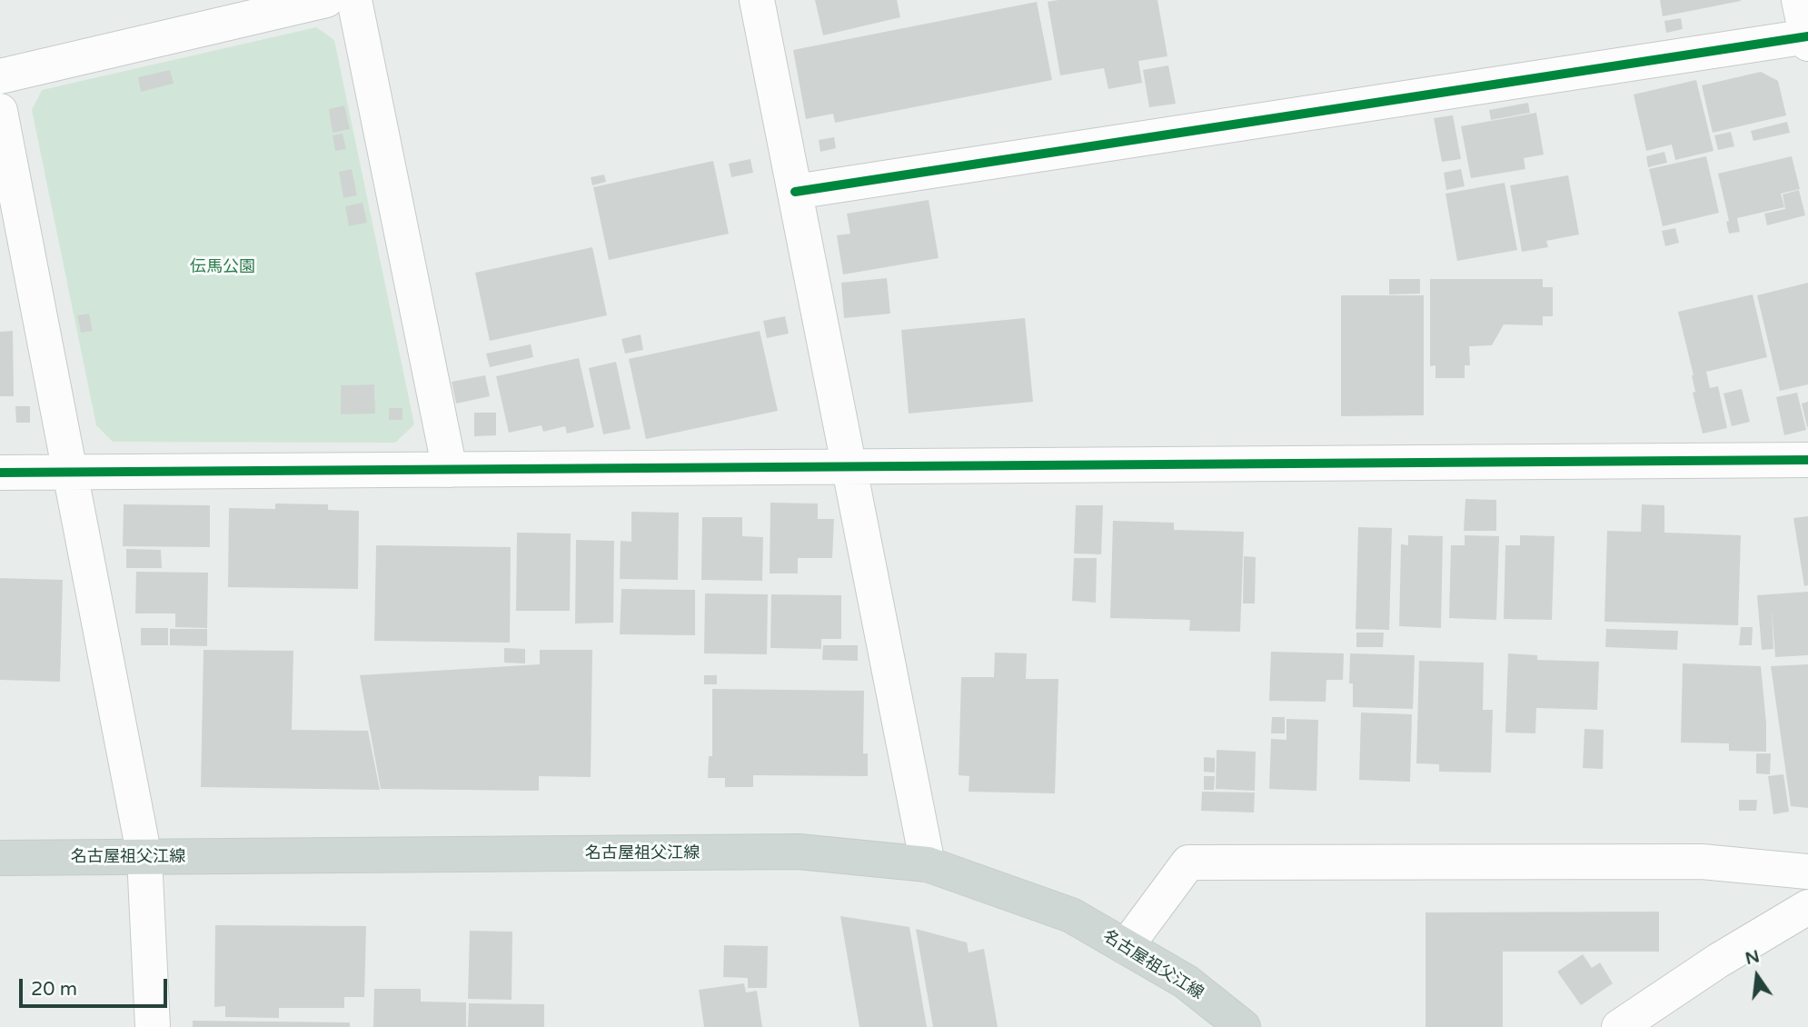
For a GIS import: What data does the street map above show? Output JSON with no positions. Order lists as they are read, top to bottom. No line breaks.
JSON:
{"streets":{"main road":["名古屋祖父江線"]},"parks":["伝馬公園"],"scale_bar":"20 m","north":"top"}
